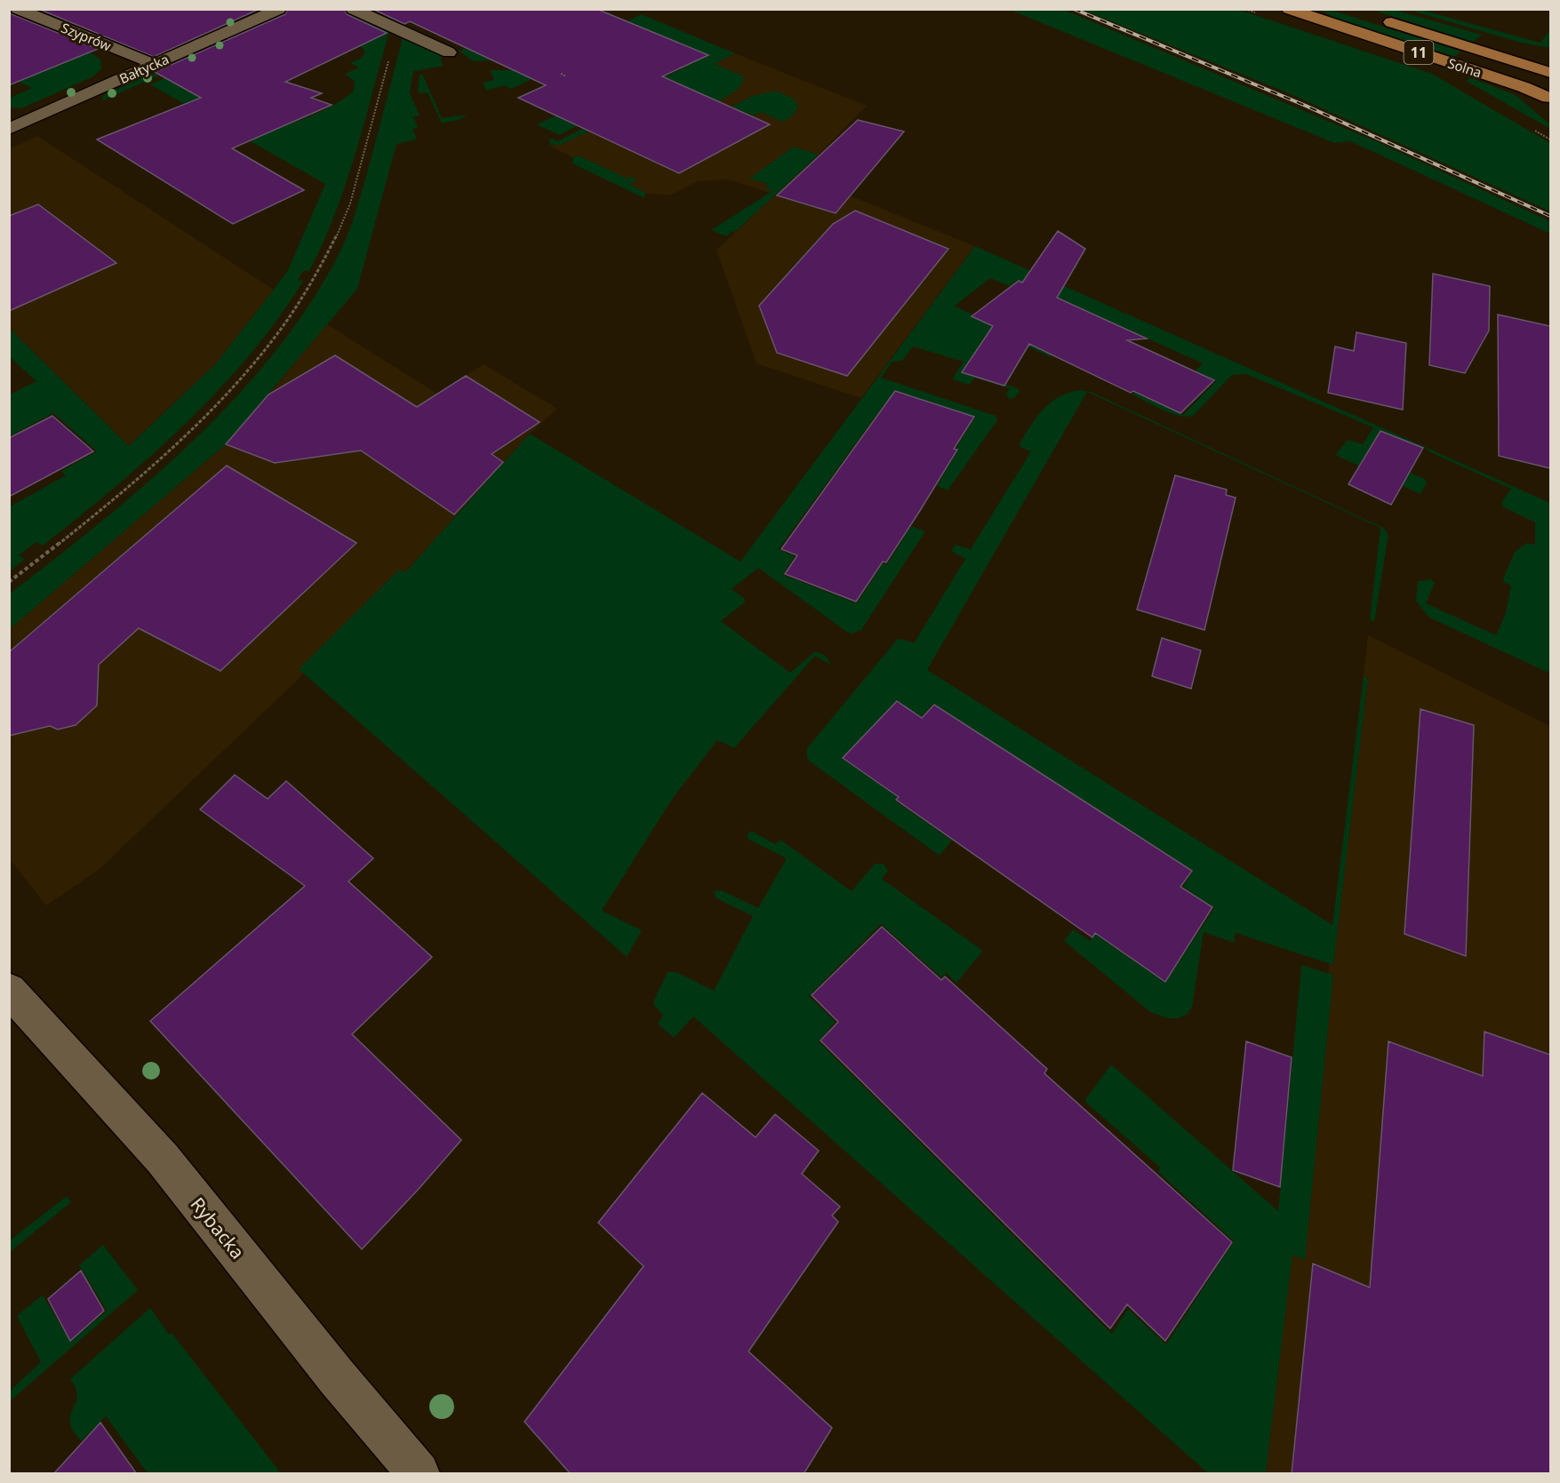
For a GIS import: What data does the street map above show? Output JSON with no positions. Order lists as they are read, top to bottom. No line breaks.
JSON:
{"streets":{"main road":["11","Solna"],"street":["Szyprów","Bałtycka","Rybacka"]},"crossings":[["Szyprów","Bałtycka"]]}
